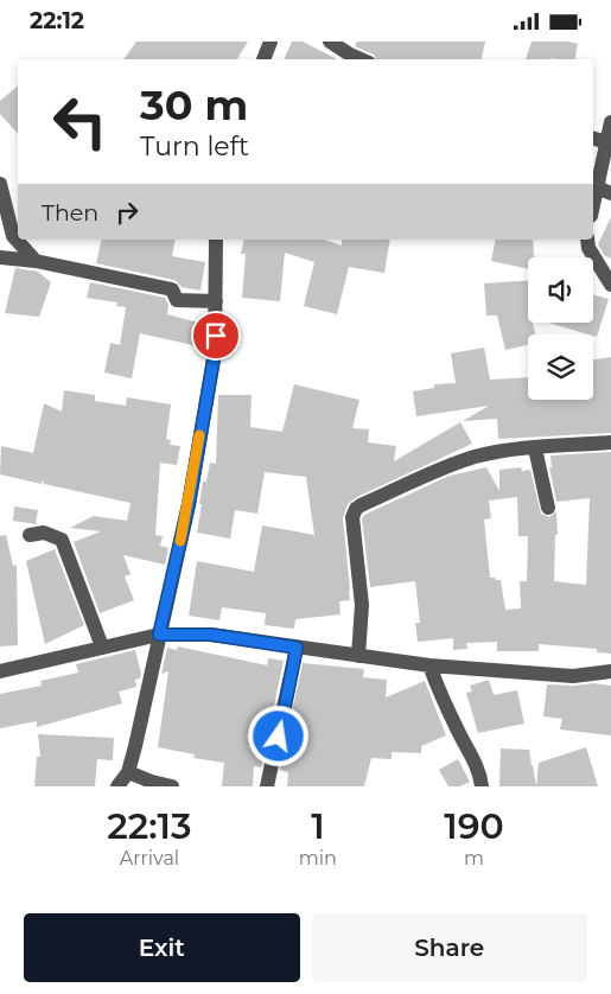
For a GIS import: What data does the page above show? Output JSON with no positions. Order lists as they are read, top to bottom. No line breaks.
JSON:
{"page":{"status":"22:12","turn":["30 m","Turn left"],"then":"Then","eta":["22:13","Arrival","1","min","190","m"],"buttons":["Exit","Share"]}}
